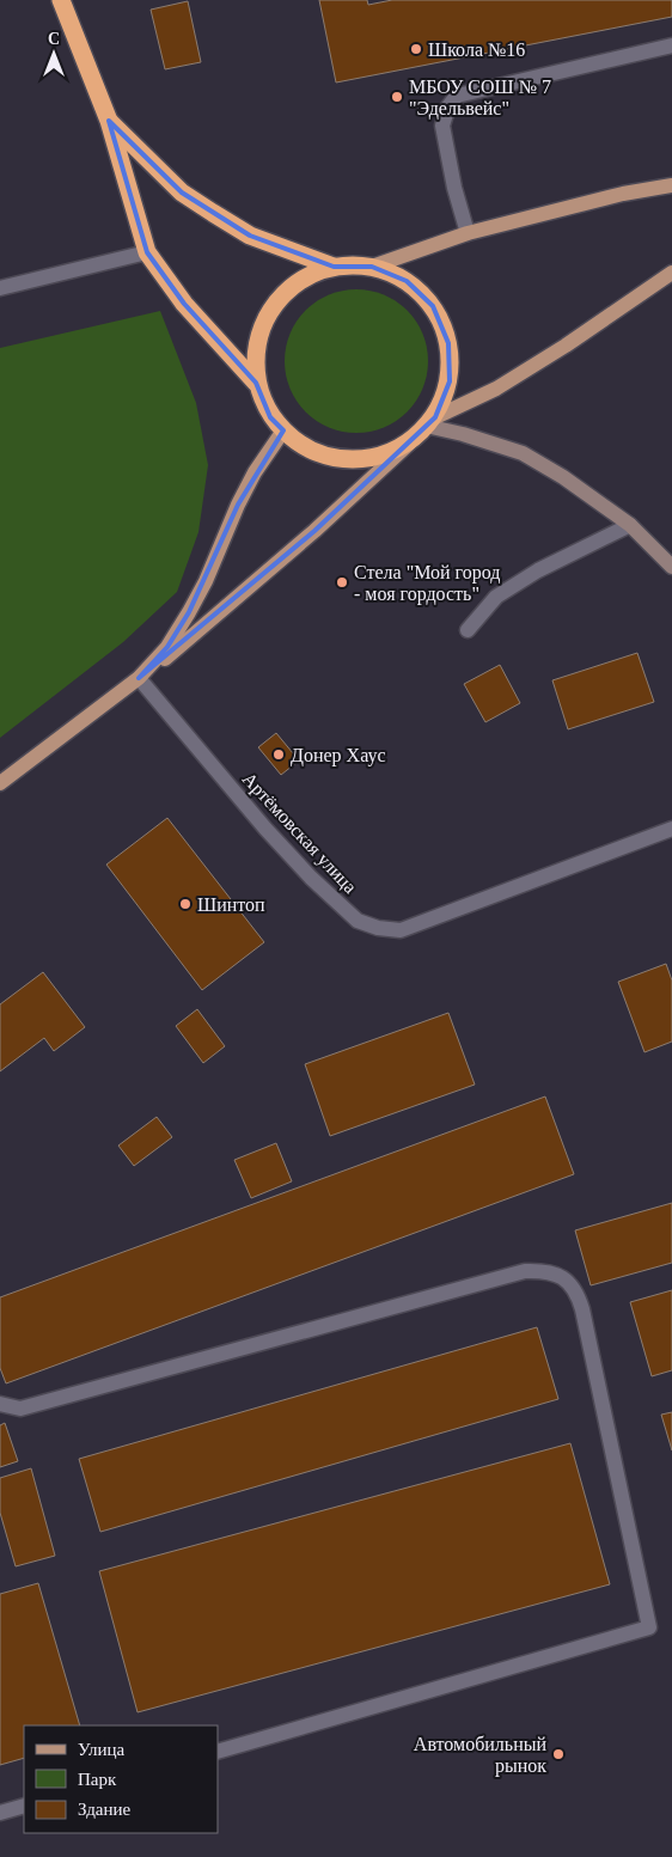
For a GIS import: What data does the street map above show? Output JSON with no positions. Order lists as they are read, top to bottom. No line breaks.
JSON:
{"streets":{"street":["Артёмовская улица"]},"places":["Школа №16","МБОУ СОШ № 7 \"Эдельвейс\"","Стела \"Мой город - моя гордость\"","Донер Хаус","Шинтоп","Автомобильный рынок"],"legend":["Улица","Парк","Здание"],"north":"top"}
